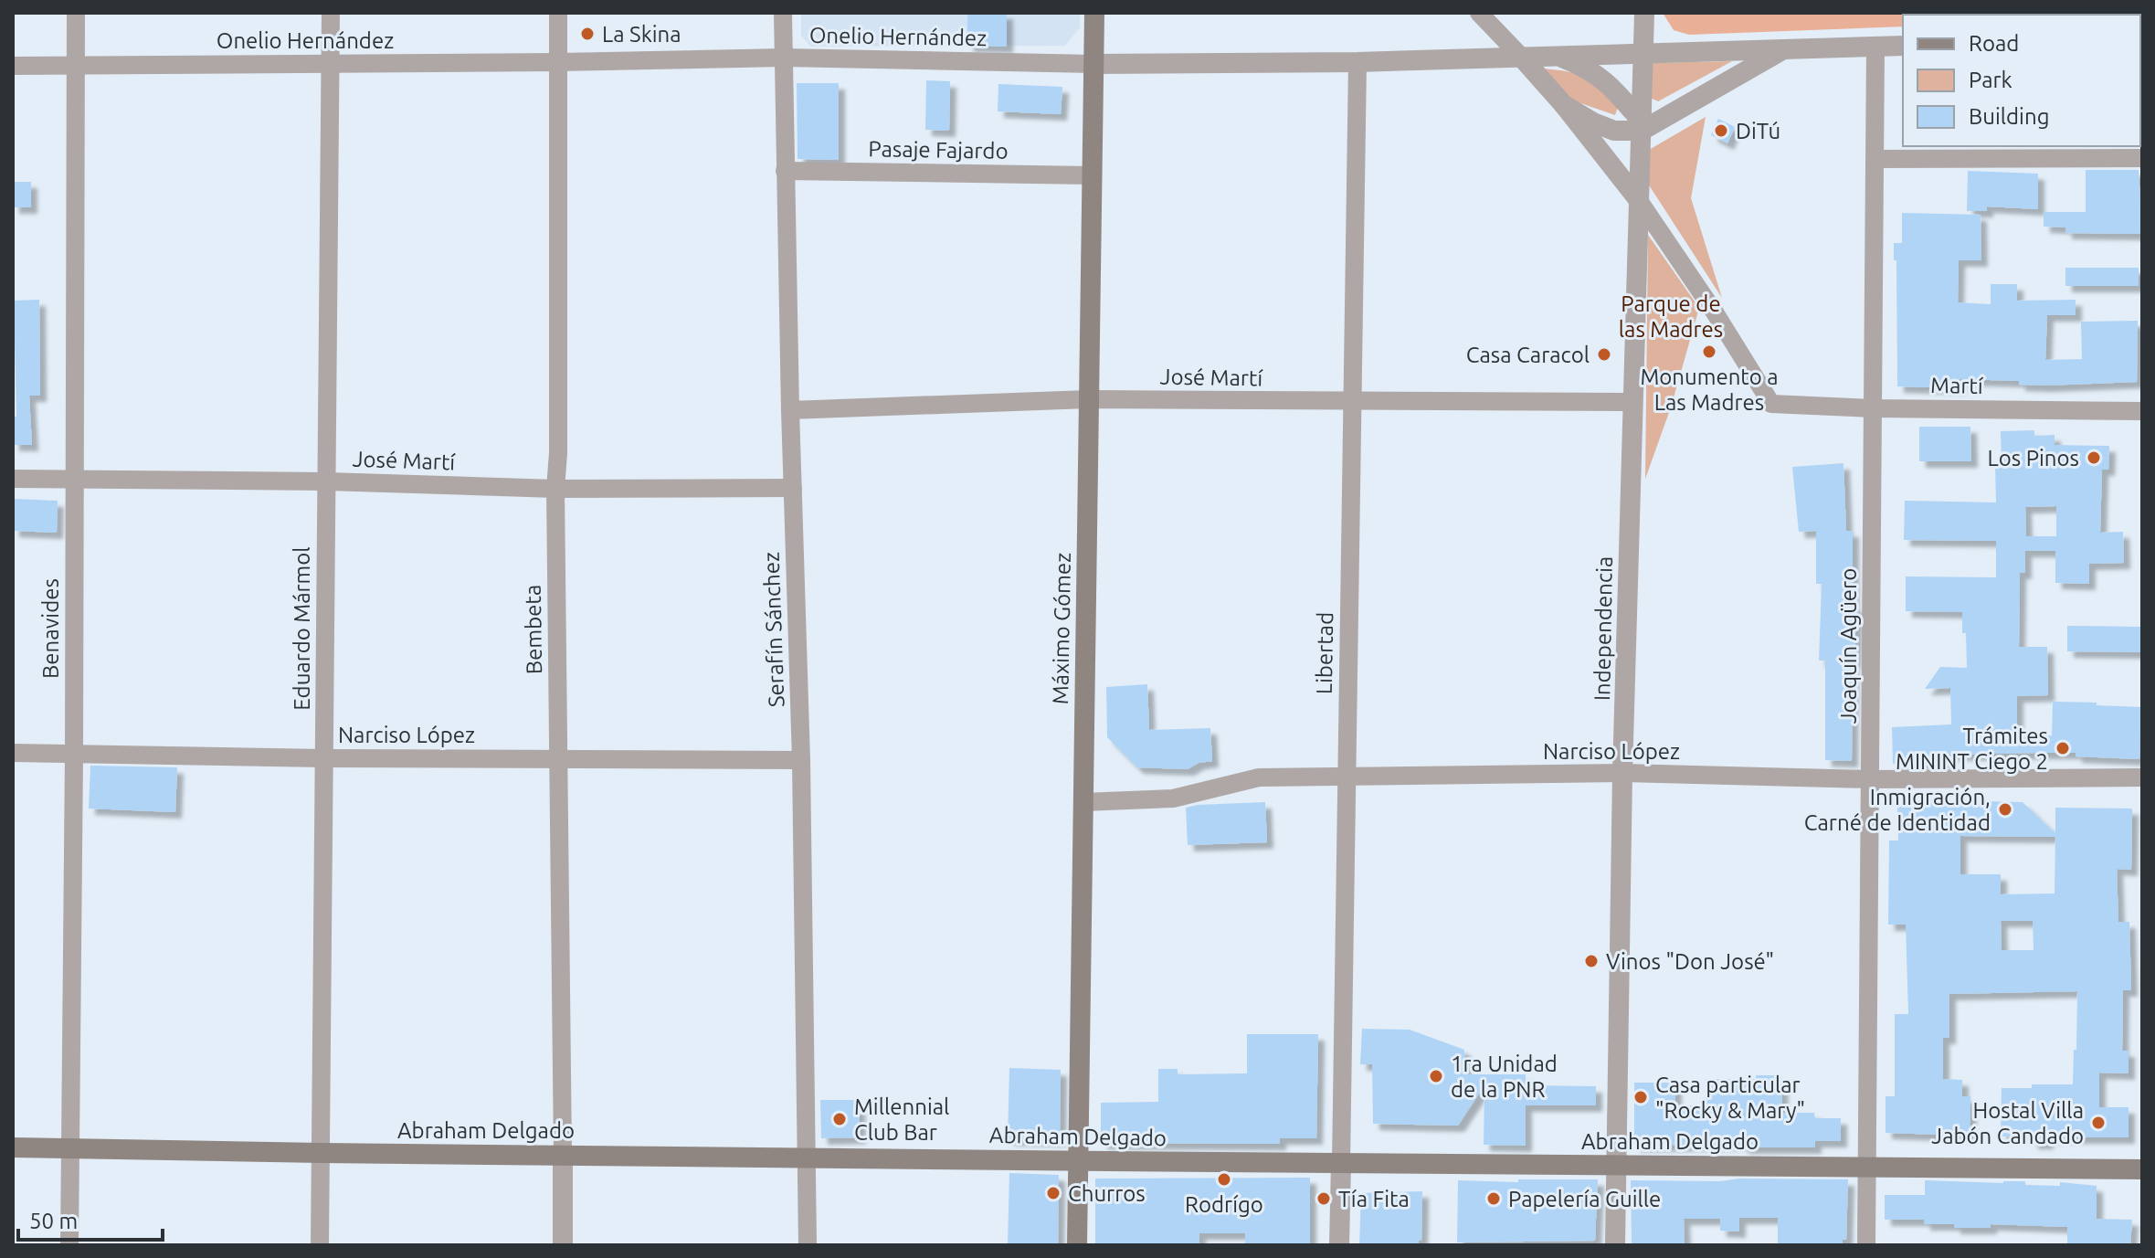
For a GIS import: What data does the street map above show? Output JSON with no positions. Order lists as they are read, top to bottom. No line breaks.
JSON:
{"streets":{"main road":["Máximo Gómez","Abraham Delgado"],"street":["Onelio Hernández","Pasaje Fajardo","José Martí","Martí","Benavides","Eduardo Mármol","Independencia","Bembeta","Serafín Sánchez","Joaquín Agüero","Libertad","Narciso López"]},"crossings":[["Onelio Hernández","Benavides"],["Onelio Hernández","Eduardo Mármol"],["Onelio Hernández","Máximo Gómez"],["Onelio Hernández","Independencia"],["Onelio Hernández","Bembeta"],["Onelio Hernández","Serafín Sánchez"],["Onelio Hernández","Joaquín Agüero"],["Onelio Hernández","Libertad"],["Pasaje Fajardo","Máximo Gómez"],["Pasaje Fajardo","Serafín Sánchez"],["José Martí","Benavides"],["José Martí","Eduardo Mármol"],["José Martí","Máximo Gómez"],["José Martí","Independencia"],["José Martí","Bembeta"],["José Martí","Serafín Sánchez"],["José Martí","Libertad"],["Martí","Independencia"],["Martí","Joaquín Agüero"],["Benavides","Narciso López"],["Benavides","Abraham Delgado"],["Eduardo Mármol","Narciso López"],["Eduardo Mármol","Abraham Delgado"],["Máximo Gómez","Narciso López"],["Máximo Gómez","Abraham Delgado"],["Independencia","Narciso López"],["Independencia","Abraham Delgado"],["Bembeta","Narciso López"],["Bembeta","Abraham Delgado"],["Serafín Sánchez","Narciso López"],["Serafín Sánchez","Abraham Delgado"],["Joaquín Agüero","Narciso López"],["Joaquín Agüero","Abraham Delgado"],["Libertad","Narciso López"],["Libertad","Abraham Delgado"]],"parks":["Parque de las Madres"],"places":["La Skina","DiTú","Monumento a Las Madres","Casa Caracol","Los Pinos","Trámites MININT Ciego 2","Inmigración, Carné de Identidad","Vinos \"Don José\"","1ra Unidad de la PNR","Casa particular \"Rocky & Mary\"","Millennial Club Bar","Hostal Villa Jabón Candado","Rodrígo","Churros","Tía Fita","Papelería Guille"],"legend":["Road","Park","Building"],"scale_bar":"50 m"}
